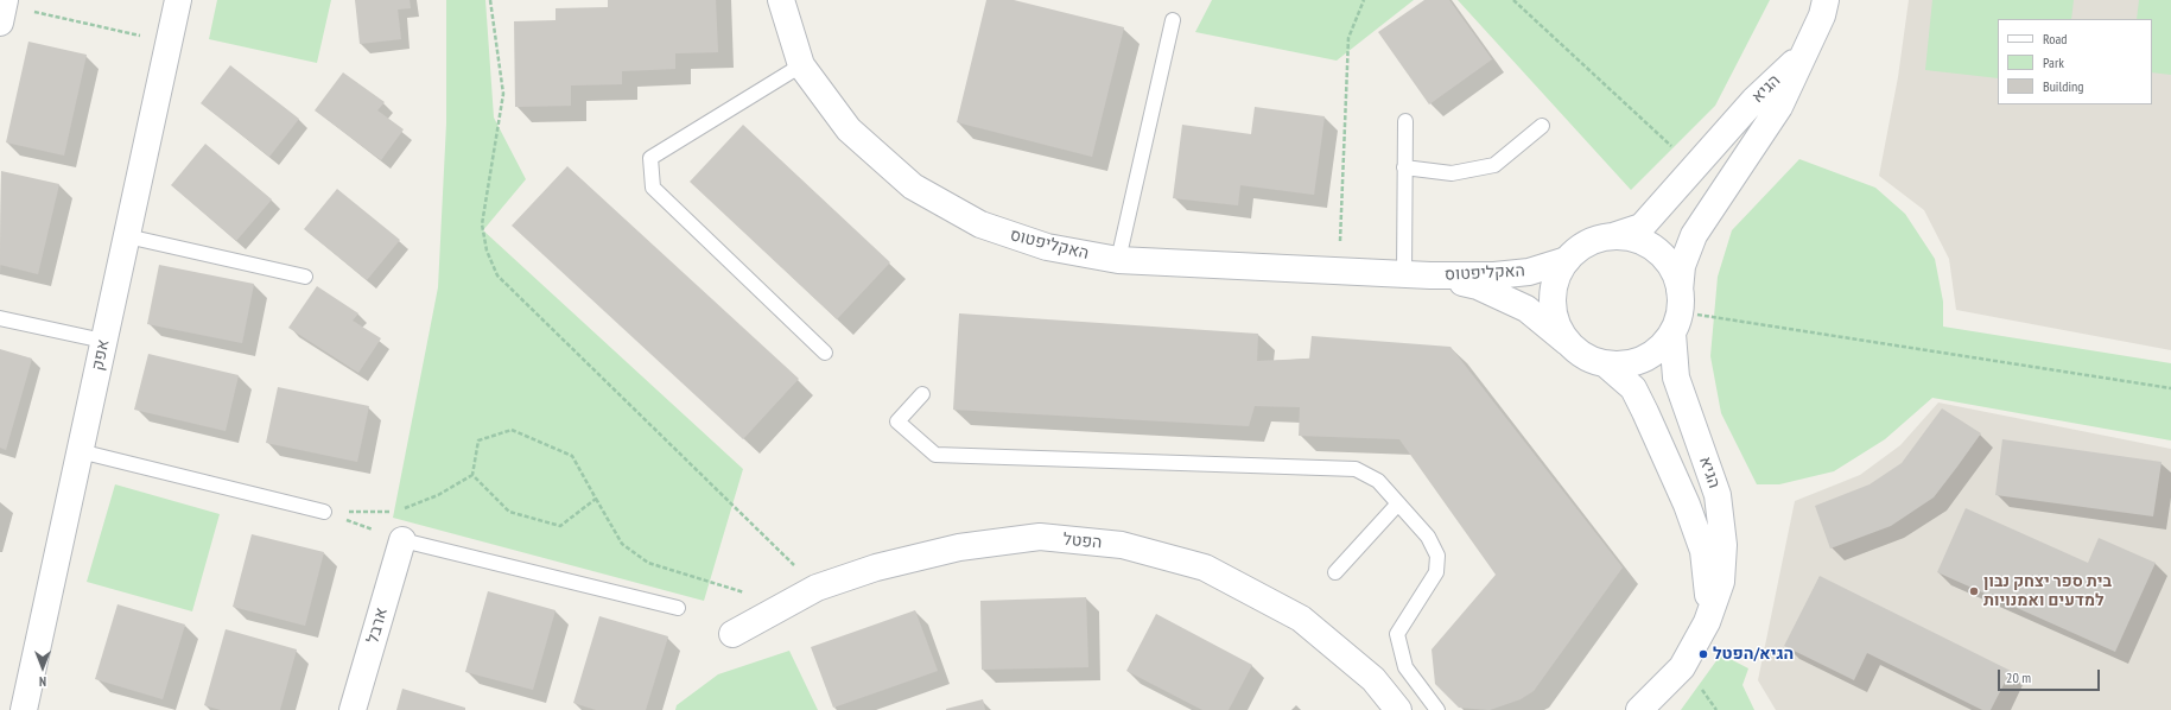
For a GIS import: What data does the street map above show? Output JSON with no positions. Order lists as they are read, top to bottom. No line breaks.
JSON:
{"streets":{"street":["הגיא","האקליפטוס","אפק","הפטל","ארבל"]},"crossings":[["הגיא","האקליפטוס"]],"places":["בית ספר יצחק נבון למדעים ואמנויות","הגיא/הפטל"],"legend":["Road","Park","Building"],"scale_bar":"20 m","north":"bottom"}
